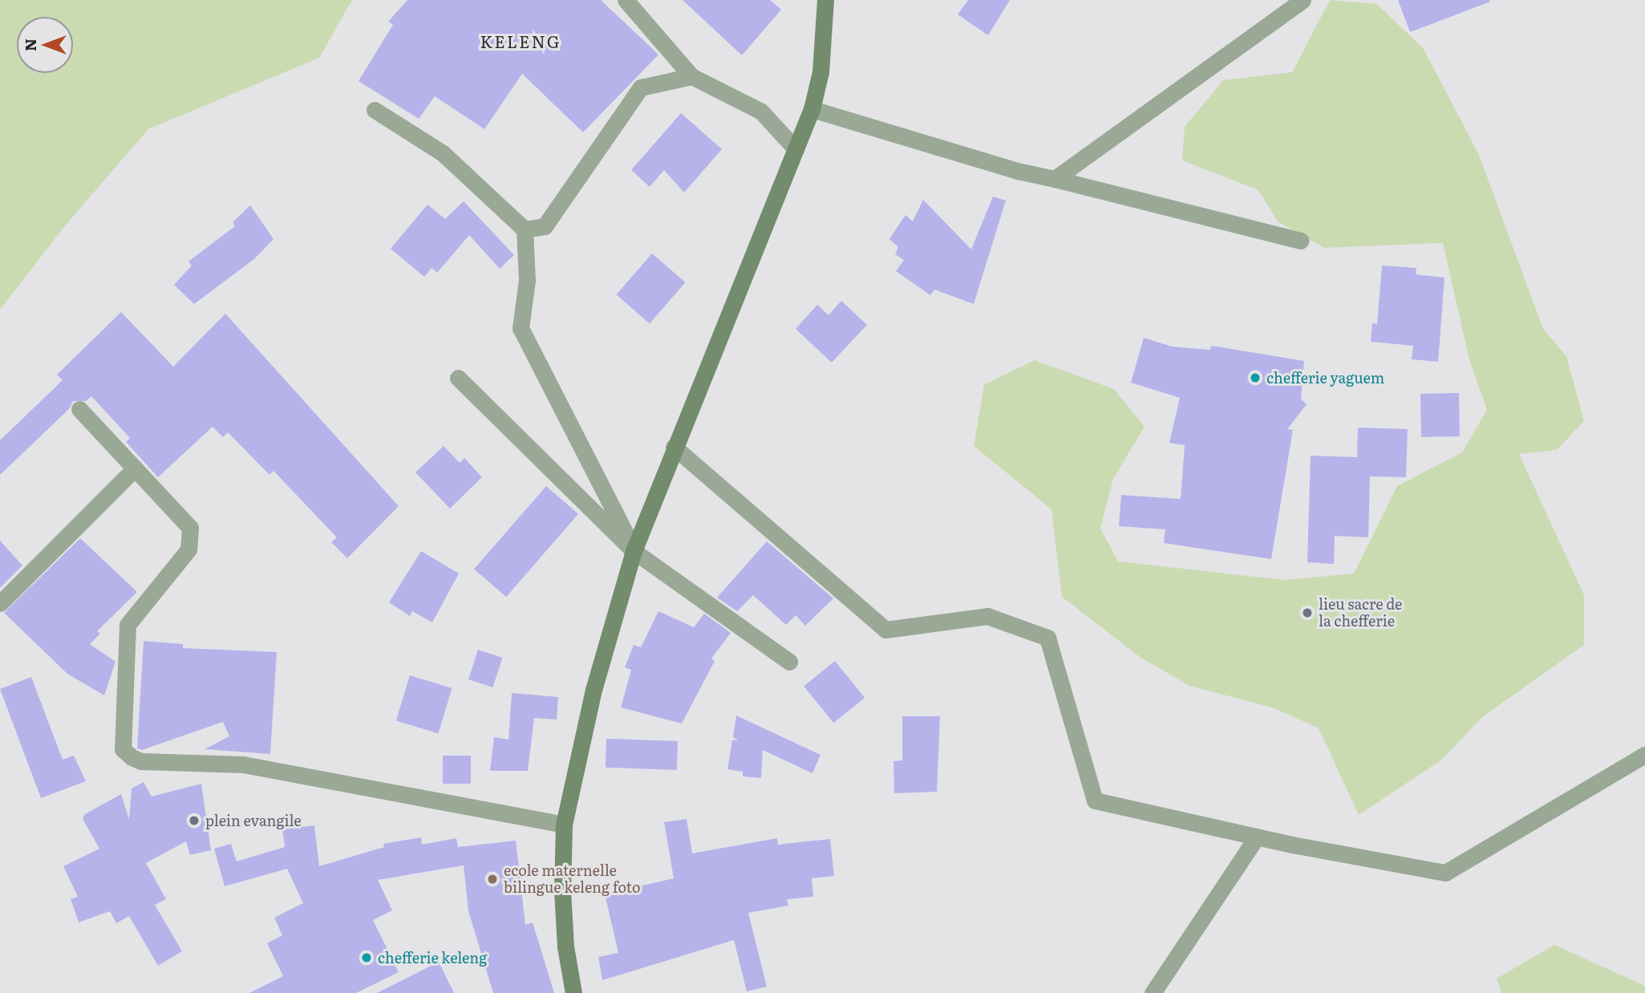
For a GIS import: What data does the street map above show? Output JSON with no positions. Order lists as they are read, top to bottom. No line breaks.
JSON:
{"districts":["KELENG"],"places":["chefferie yaguem","lieu sacre de la chefferie","plein evangile","ecole maternelle bilingue keleng foto","chefferie keleng"],"north":"left"}
